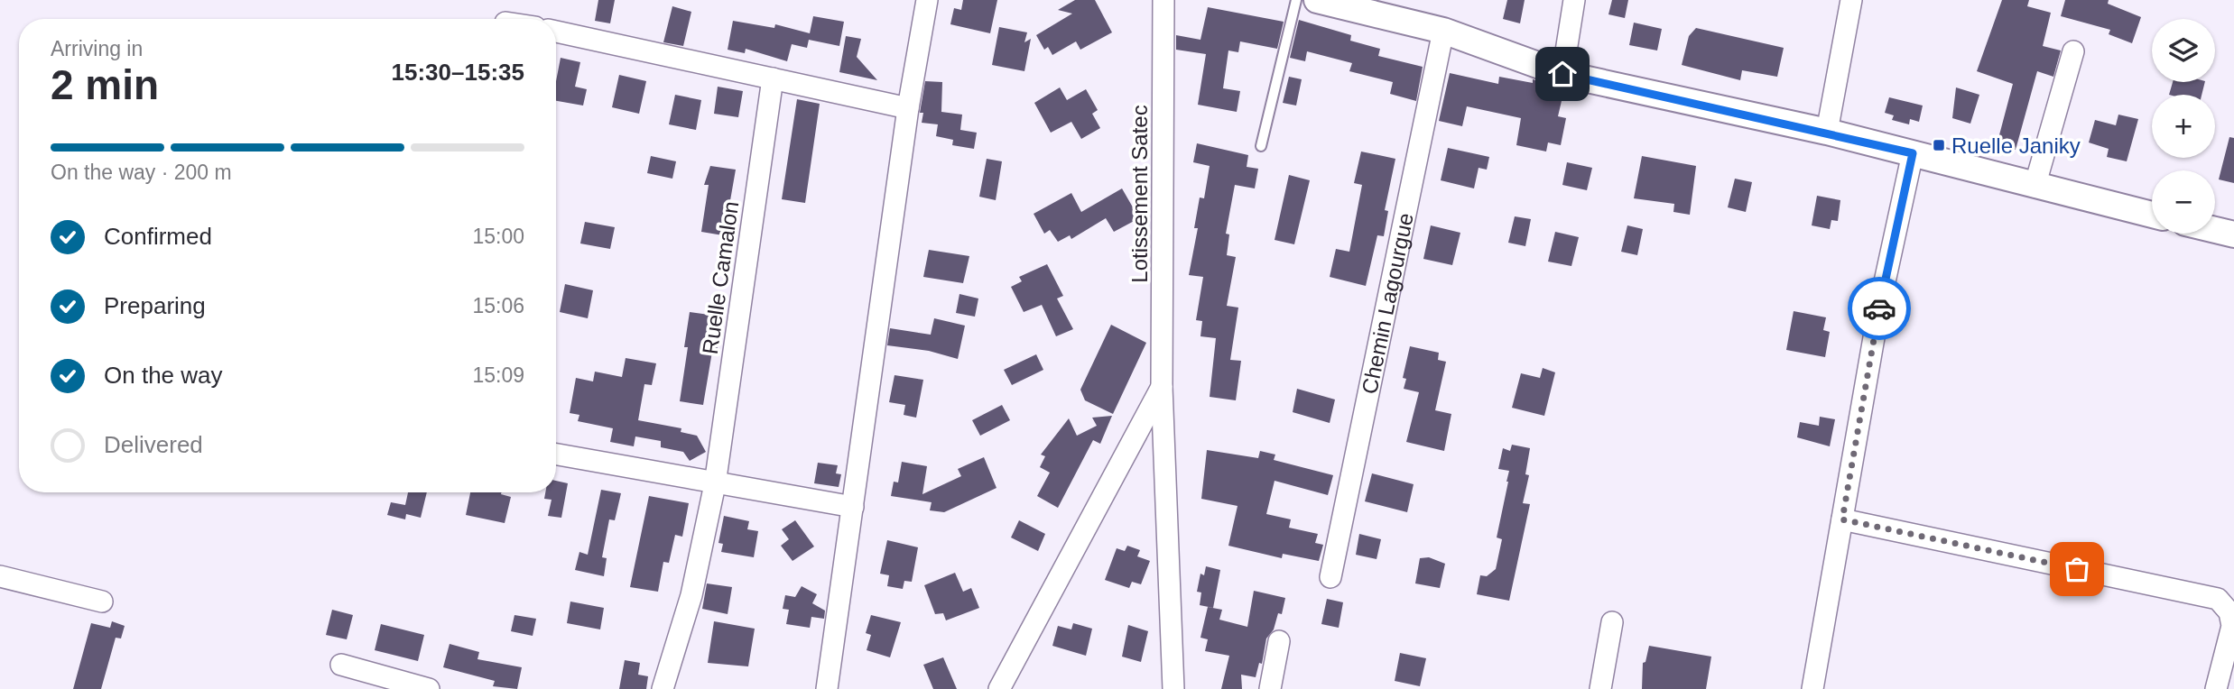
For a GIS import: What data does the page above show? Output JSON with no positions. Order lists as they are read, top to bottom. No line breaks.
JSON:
{"streets":{"street":["Lotissement Satec","Ruelle Camalon","Chemin Lagourgue"]},"places":{"transit":["Ruelle Janiky"]},"page":{"map_buttons":["+","−"],"heading":["2 min","Arriving in","15:30–15:35"],"bar":"On the way · 200 m","list":[["Confirmed","15:00"],["Preparing","15:06"],["On the way","15:09"],"Delivered"]}}
